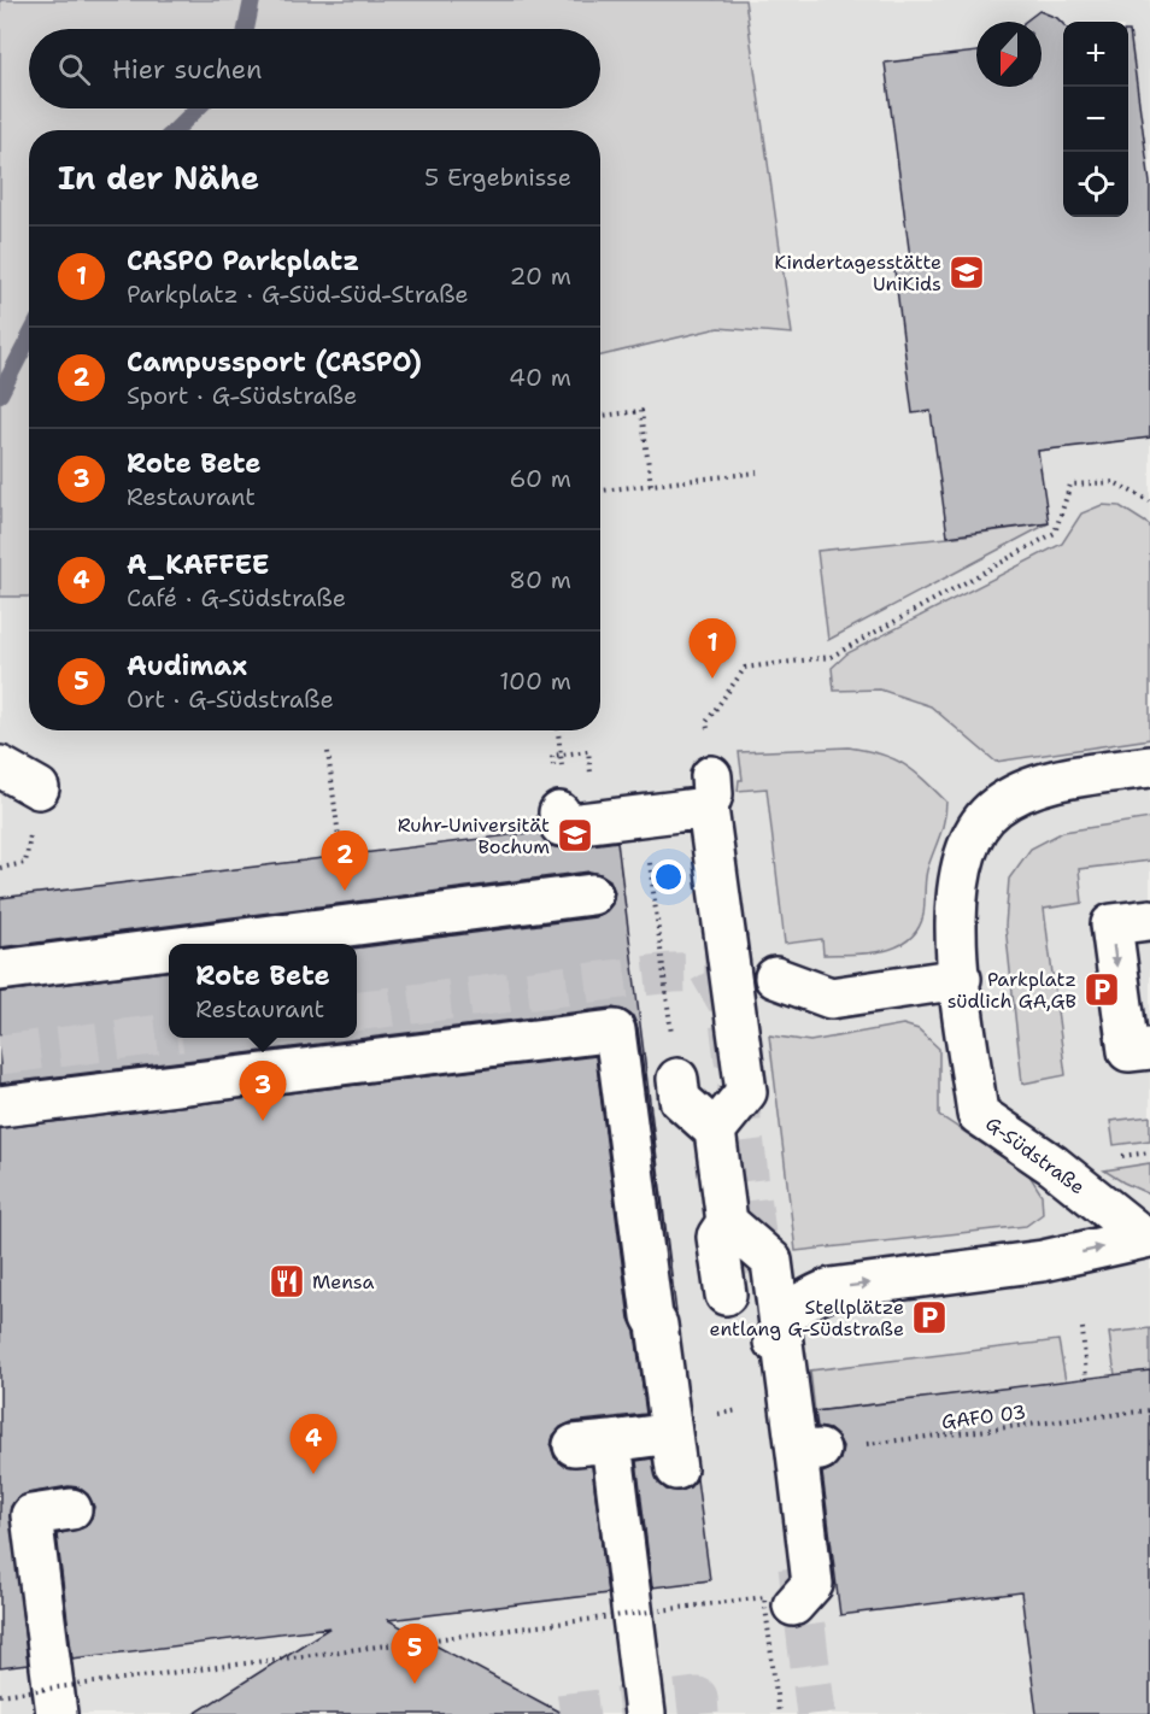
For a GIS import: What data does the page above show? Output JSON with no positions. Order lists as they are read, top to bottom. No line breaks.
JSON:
{"streets":{"street":["G-Südstraße"],"path":["GAFO 03"]},"places":{"school or university":["Kindertagesstätte UniKids","Ruhr-Universität Bochum"],"parking":["Parkplatz südlich GA,GB","Stellplätze entlang G-Südstraße"],"restaurant":["Mensa"]},"north":"bottom","page":{"map_buttons":["+","−"],"search":"Hier suchen","heading":["In der Nähe","5 Ergebnisse"],"list":[{"mark":"1","name":"CASPO Parkplatz","note":"Parkplatz · G-Süd-Süd-Straße","value":"20 m"},{"mark":"2","name":"Campussport (CASPO)","note":"Sport · G-Südstraße","value":"40 m"},{"mark":"3","name":"Rote Bete","note":"Restaurant","value":"60 m"},{"mark":"4","name":"A_KAFFEE","note":"Café · G-Südstraße","value":"80 m"},{"mark":"5","name":"Audimax","note":"Ort · G-Südstraße","value":"100 m"}],"pins":["1","2","3","4","5"],"popup":["Rote Bete","Restaurant"]}}
